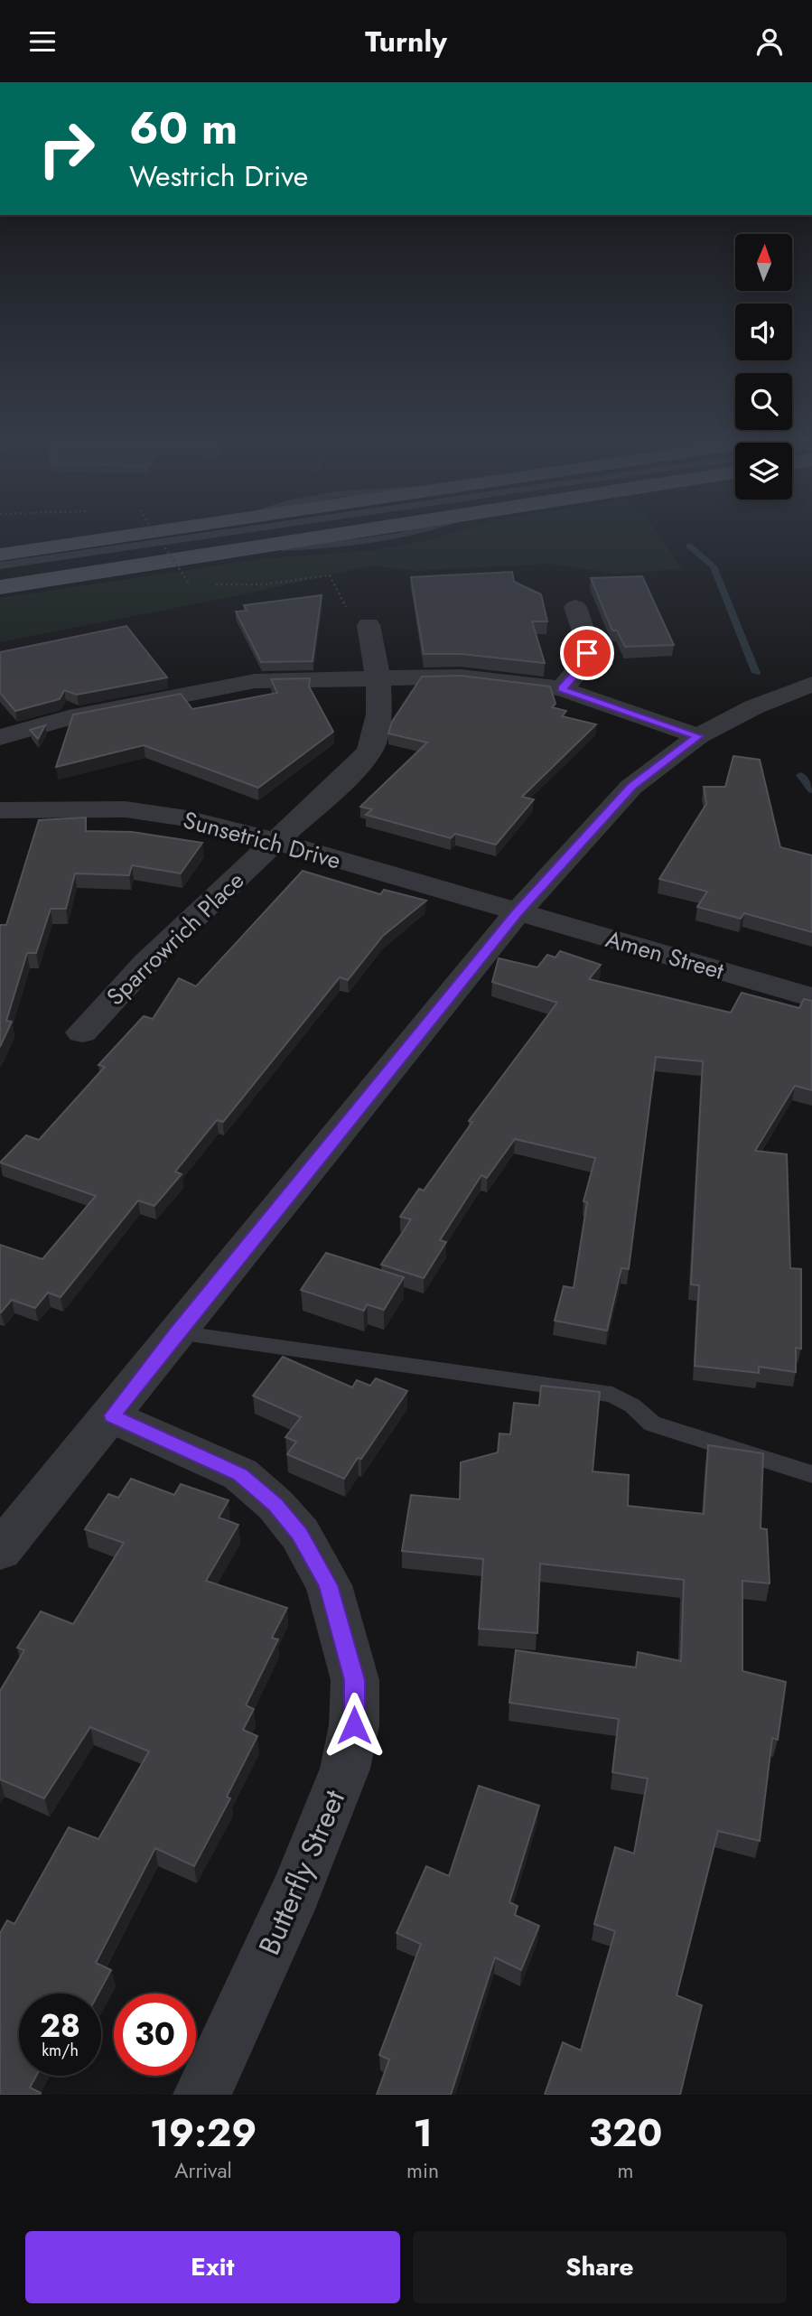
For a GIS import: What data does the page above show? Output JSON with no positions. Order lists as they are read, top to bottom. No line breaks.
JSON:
{"streets":{"street":["Sunsetrich Drive","Sparrowrich Place","Amen Street","Butterfly Street"]},"crossings":[["Sunsetrich Drive","Sparrowrich Place"],["Sunsetrich Drive","Amen Street"]],"north":"top","page":{"header":"Turnly","turn":["60 m","Westrich Drive"],"speed":"28 km/h","limit":"30","eta":["19:29","Arrival","1","min","320","m"],"buttons":["Exit","Share"]}}
